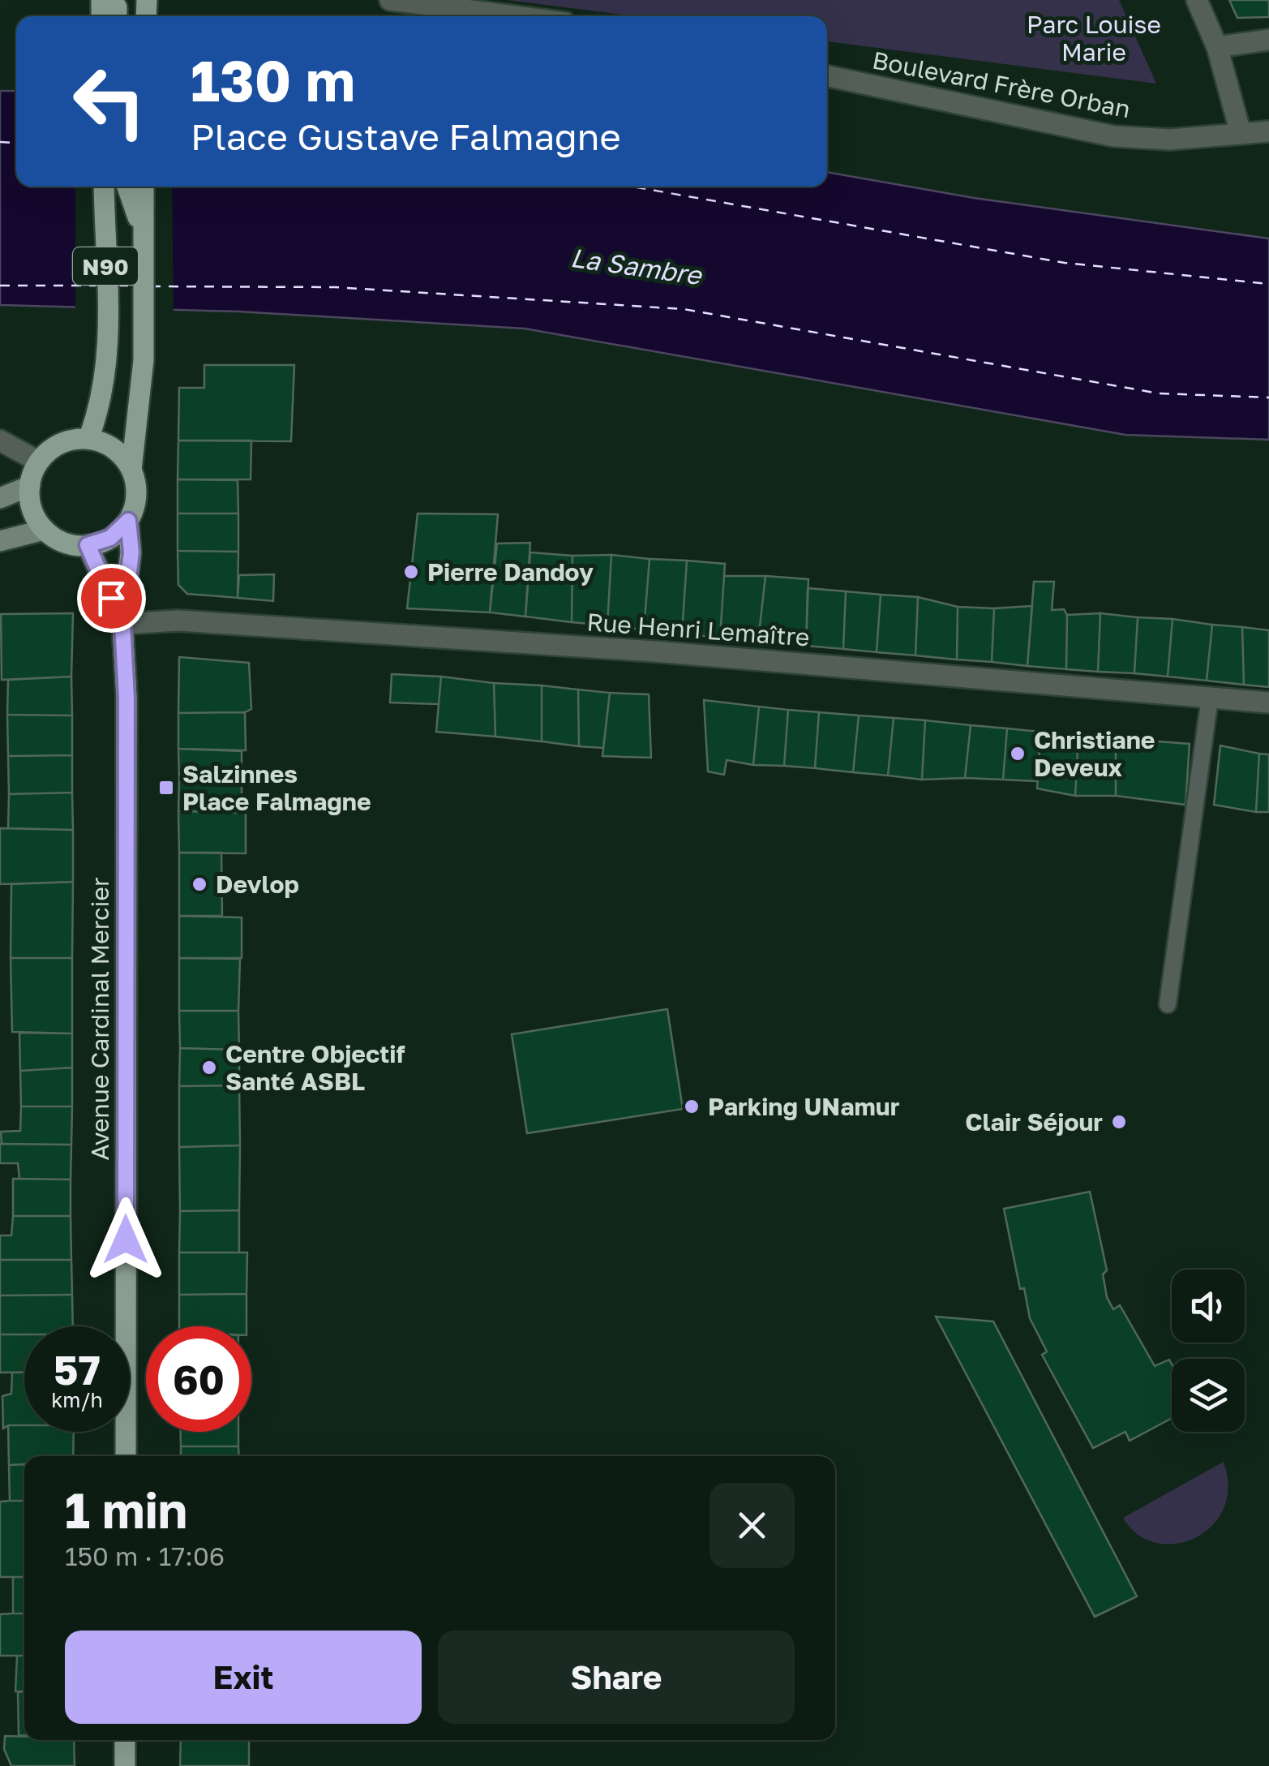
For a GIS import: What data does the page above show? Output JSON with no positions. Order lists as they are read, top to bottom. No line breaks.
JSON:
{"streets":{"main road":["N90","Avenue Cardinal Mercier"],"street":["Boulevard Frère Orban","Rue Henri Lemaître"]},"crossings":[["N90","Avenue Cardinal Mercier"],["Rue Henri Lemaître","Avenue Cardinal Mercier"]],"water":["La Sambre"],"parks":["Parc Louise Marie"],"places":{"other":["Pierre Dandoy","Christiane Deveux","Devlop","Centre Objectif Santé ASBL","Parking UNamur","Clair Séjour"],"transit":["Salzinnes Place Falmagne"]},"page":{"turn":["130 m","Place Gustave Falmagne"],"speed":"57 km/h","limit":"60","heading":["1 min","150 m · 17:06"],"buttons":["Exit","Share"]}}
